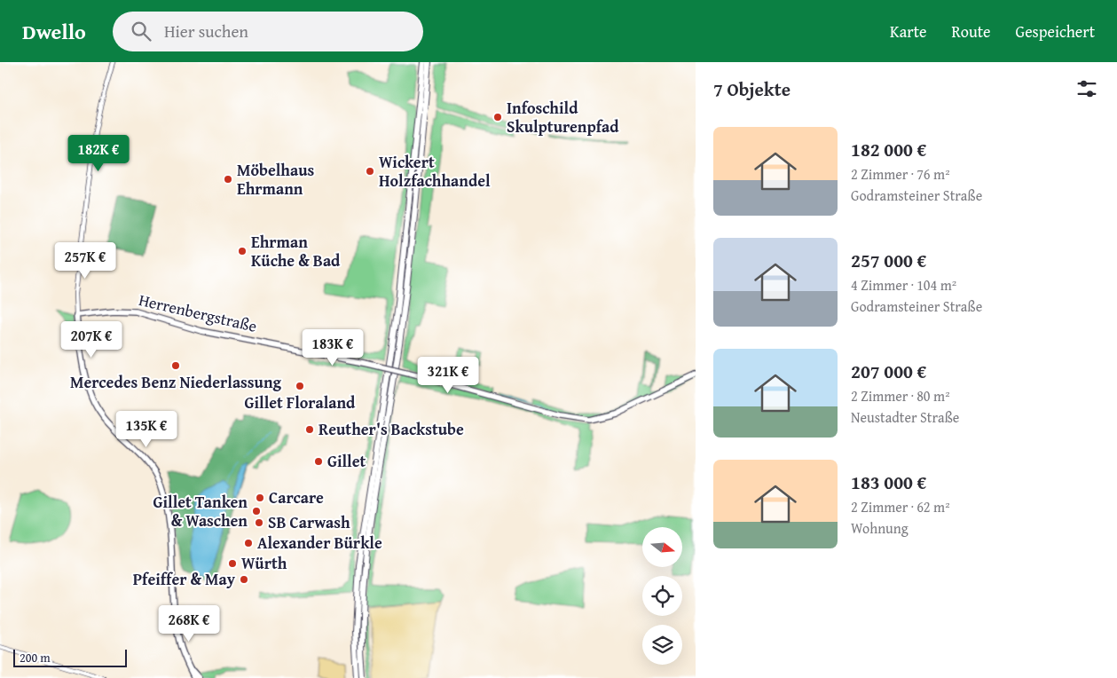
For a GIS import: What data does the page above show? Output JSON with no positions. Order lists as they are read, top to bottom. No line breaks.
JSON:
{"streets":{"main road":["Herrenbergstraße"]},"places":["Infoschild Skulpturenpfad","Wickert Holzfachhandel","Möbelhaus Ehrmann","Ehrman Küche & Bad","Mercedes Benz Niederlassung","Gillet Floraland","Reuther's Backstube","Gillet","Carcare","Gillet Tanken & Waschen","SB Carwash","Alexander Bürkle","Würth","Pfeiffer & May"],"scale_bar":"200 m","north":"right","page":{"header":"Dwello","search":"Hier suchen","nav":["Karte","Route","Gespeichert"],"heading":"7 Objekte","list":[{"name":"182 000 €","note":"2 Zimmer · 76 m² · Godramsteiner Straße"},{"name":"257 000 €","note":"4 Zimmer · 104 m² · Godramsteiner Straße"},{"name":"207 000 €","note":"2 Zimmer · 80 m² · Neustadter Straße"},{"name":"183 000 €","note":"2 Zimmer · 62 m² · Wohnung"}],"price":["182K €","257K €","207K €","183K €","321K €","135K €","268K €"],"scale":"200 m"}}
